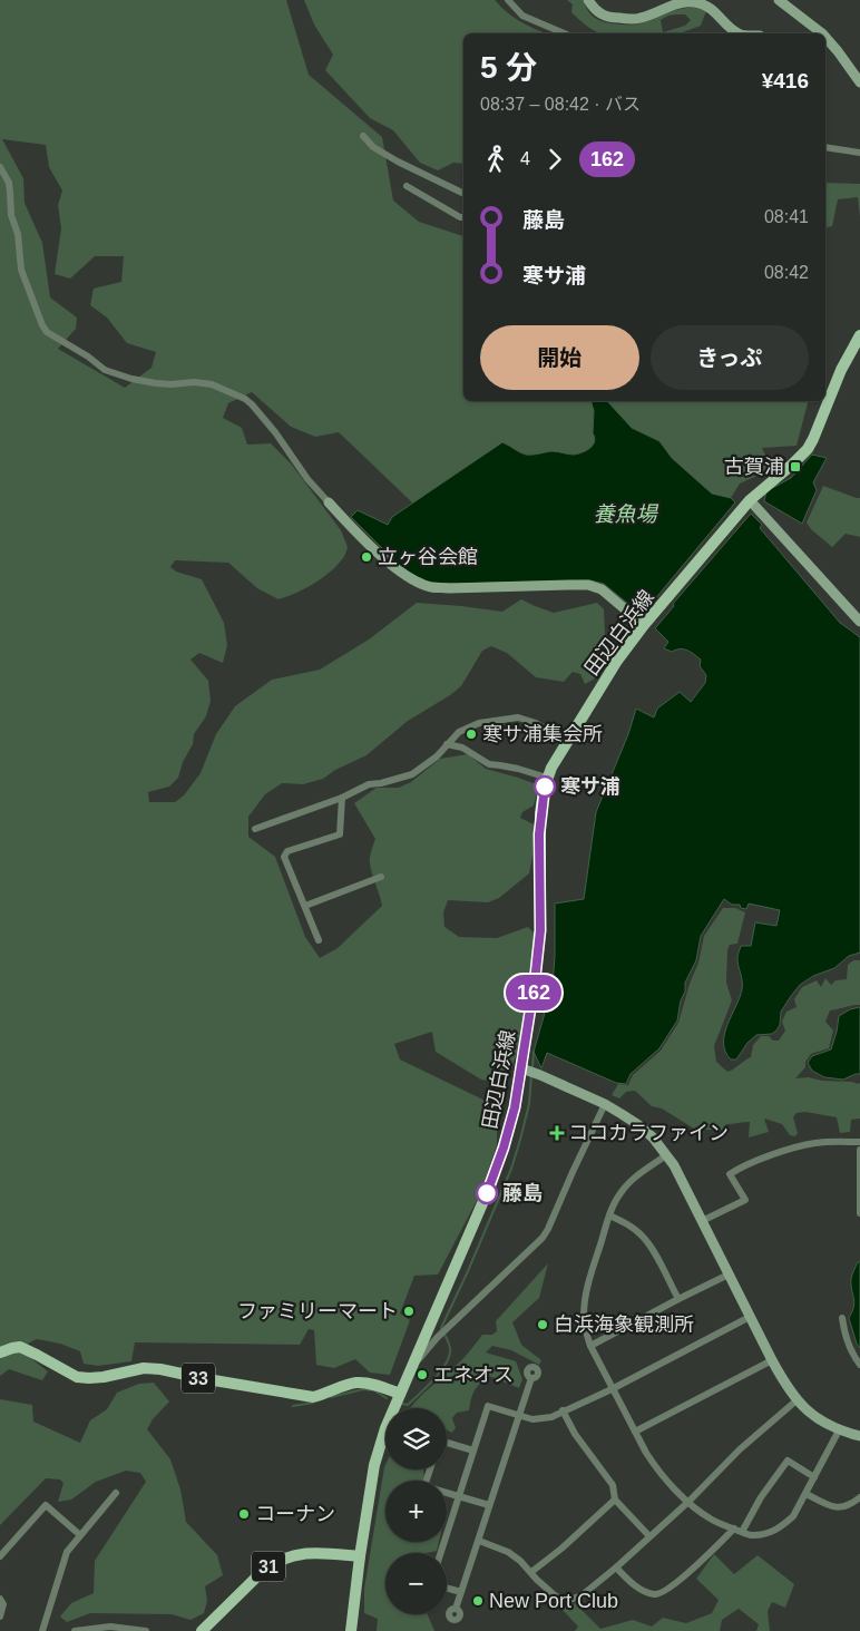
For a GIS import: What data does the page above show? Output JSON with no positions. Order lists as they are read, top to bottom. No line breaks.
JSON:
{"streets":{"main road":["田辺白浜線","33","31"]},"crossings":[["田辺白浜線","33"],["田辺白浜線","31"]],"water":["養魚場"],"places":{"transit":["古賀浦"],"other":["立ヶ谷会館","寒サ浦集会所","寒サ浦","藤島","ファミリーマート","白浜海象観測所","エネオス","コーナン","New Port Club"],"health":["ココカラファイン"]},"lines":["bus line 162"],"page":{"on_map":"162","heading":["5 分","08:37 – 08:42 · バス","¥416"],"legs":["4","162"],"list":[{"name":"藤島","value":"08:41"},{"name":"寒サ浦","value":"08:42"}],"buttons":["開始","きっぷ"],"map_buttons":["+","−"]}}
